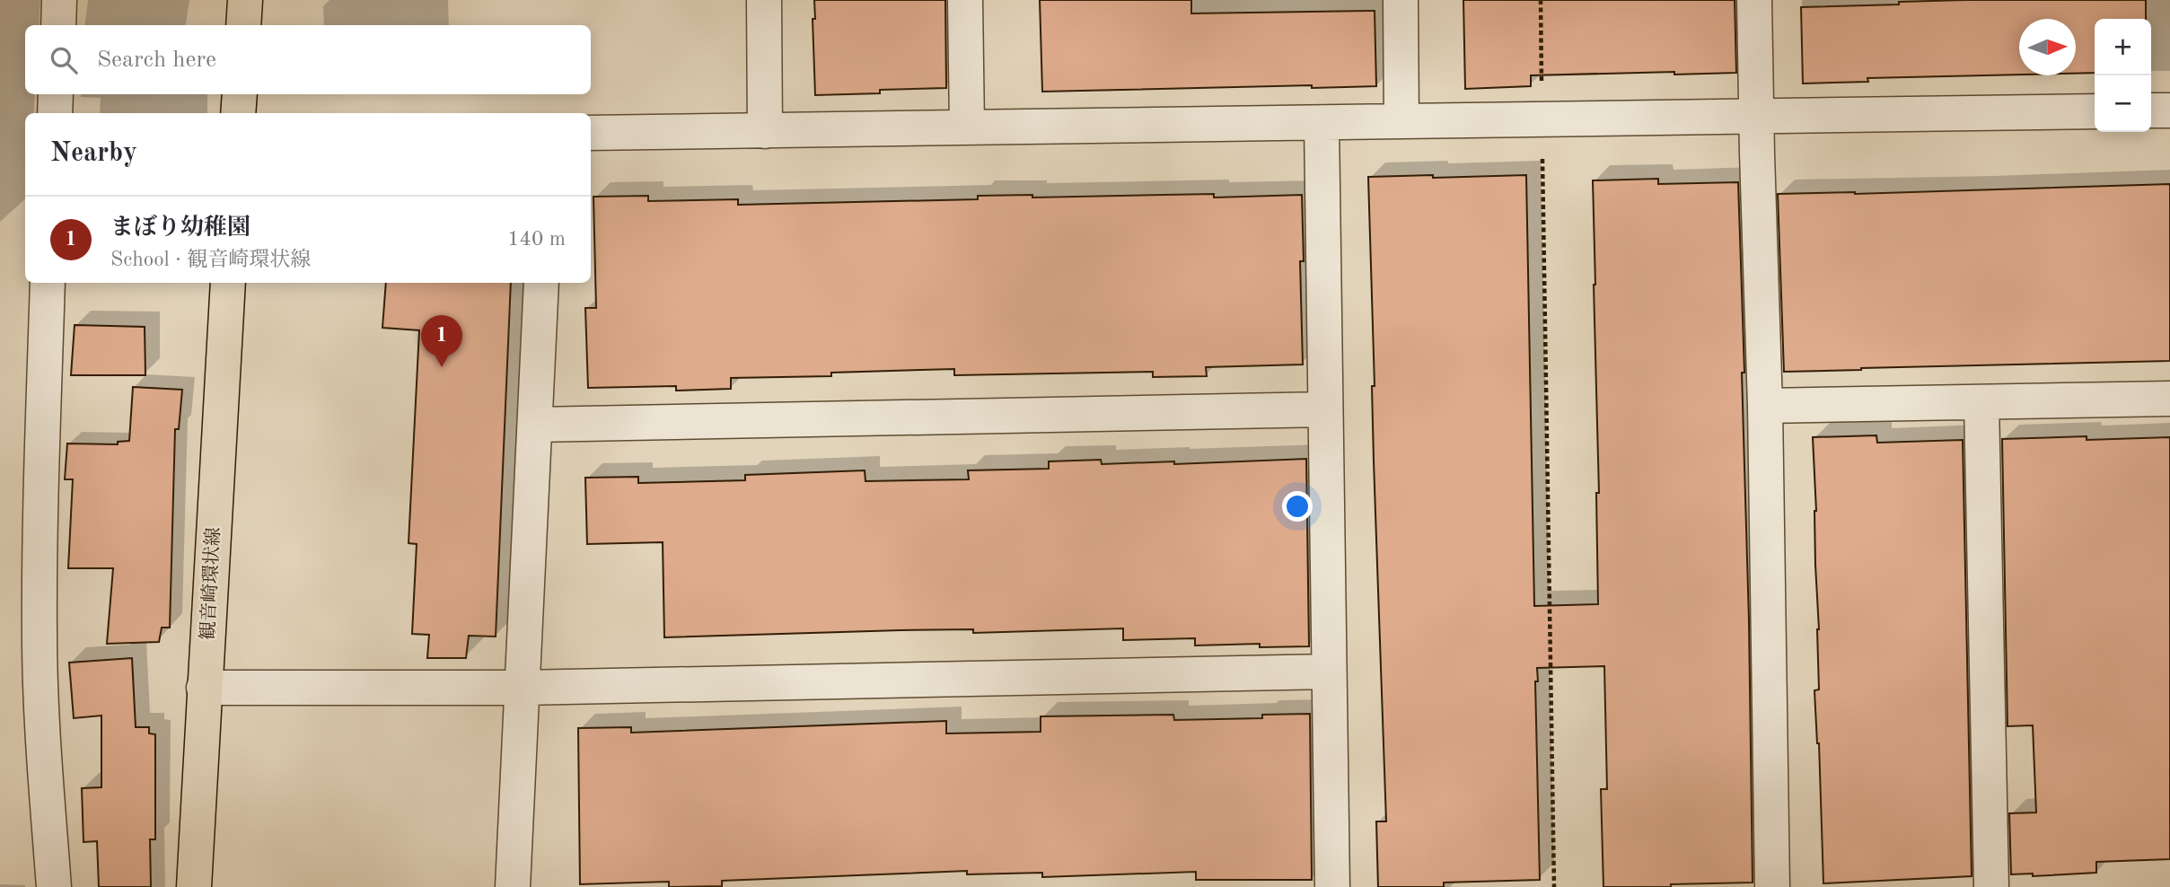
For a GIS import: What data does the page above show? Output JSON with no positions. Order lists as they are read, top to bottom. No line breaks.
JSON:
{"streets":{"main road":["観音崎環状線"]},"north":"right","page":{"map_buttons":["+","−"],"search":"Search here","heading":"Nearby","list":[{"mark":"1","name":"まぼり幼稚園","note":"School · 観音崎環状線","value":"140 m"}],"pins":"1"}}
